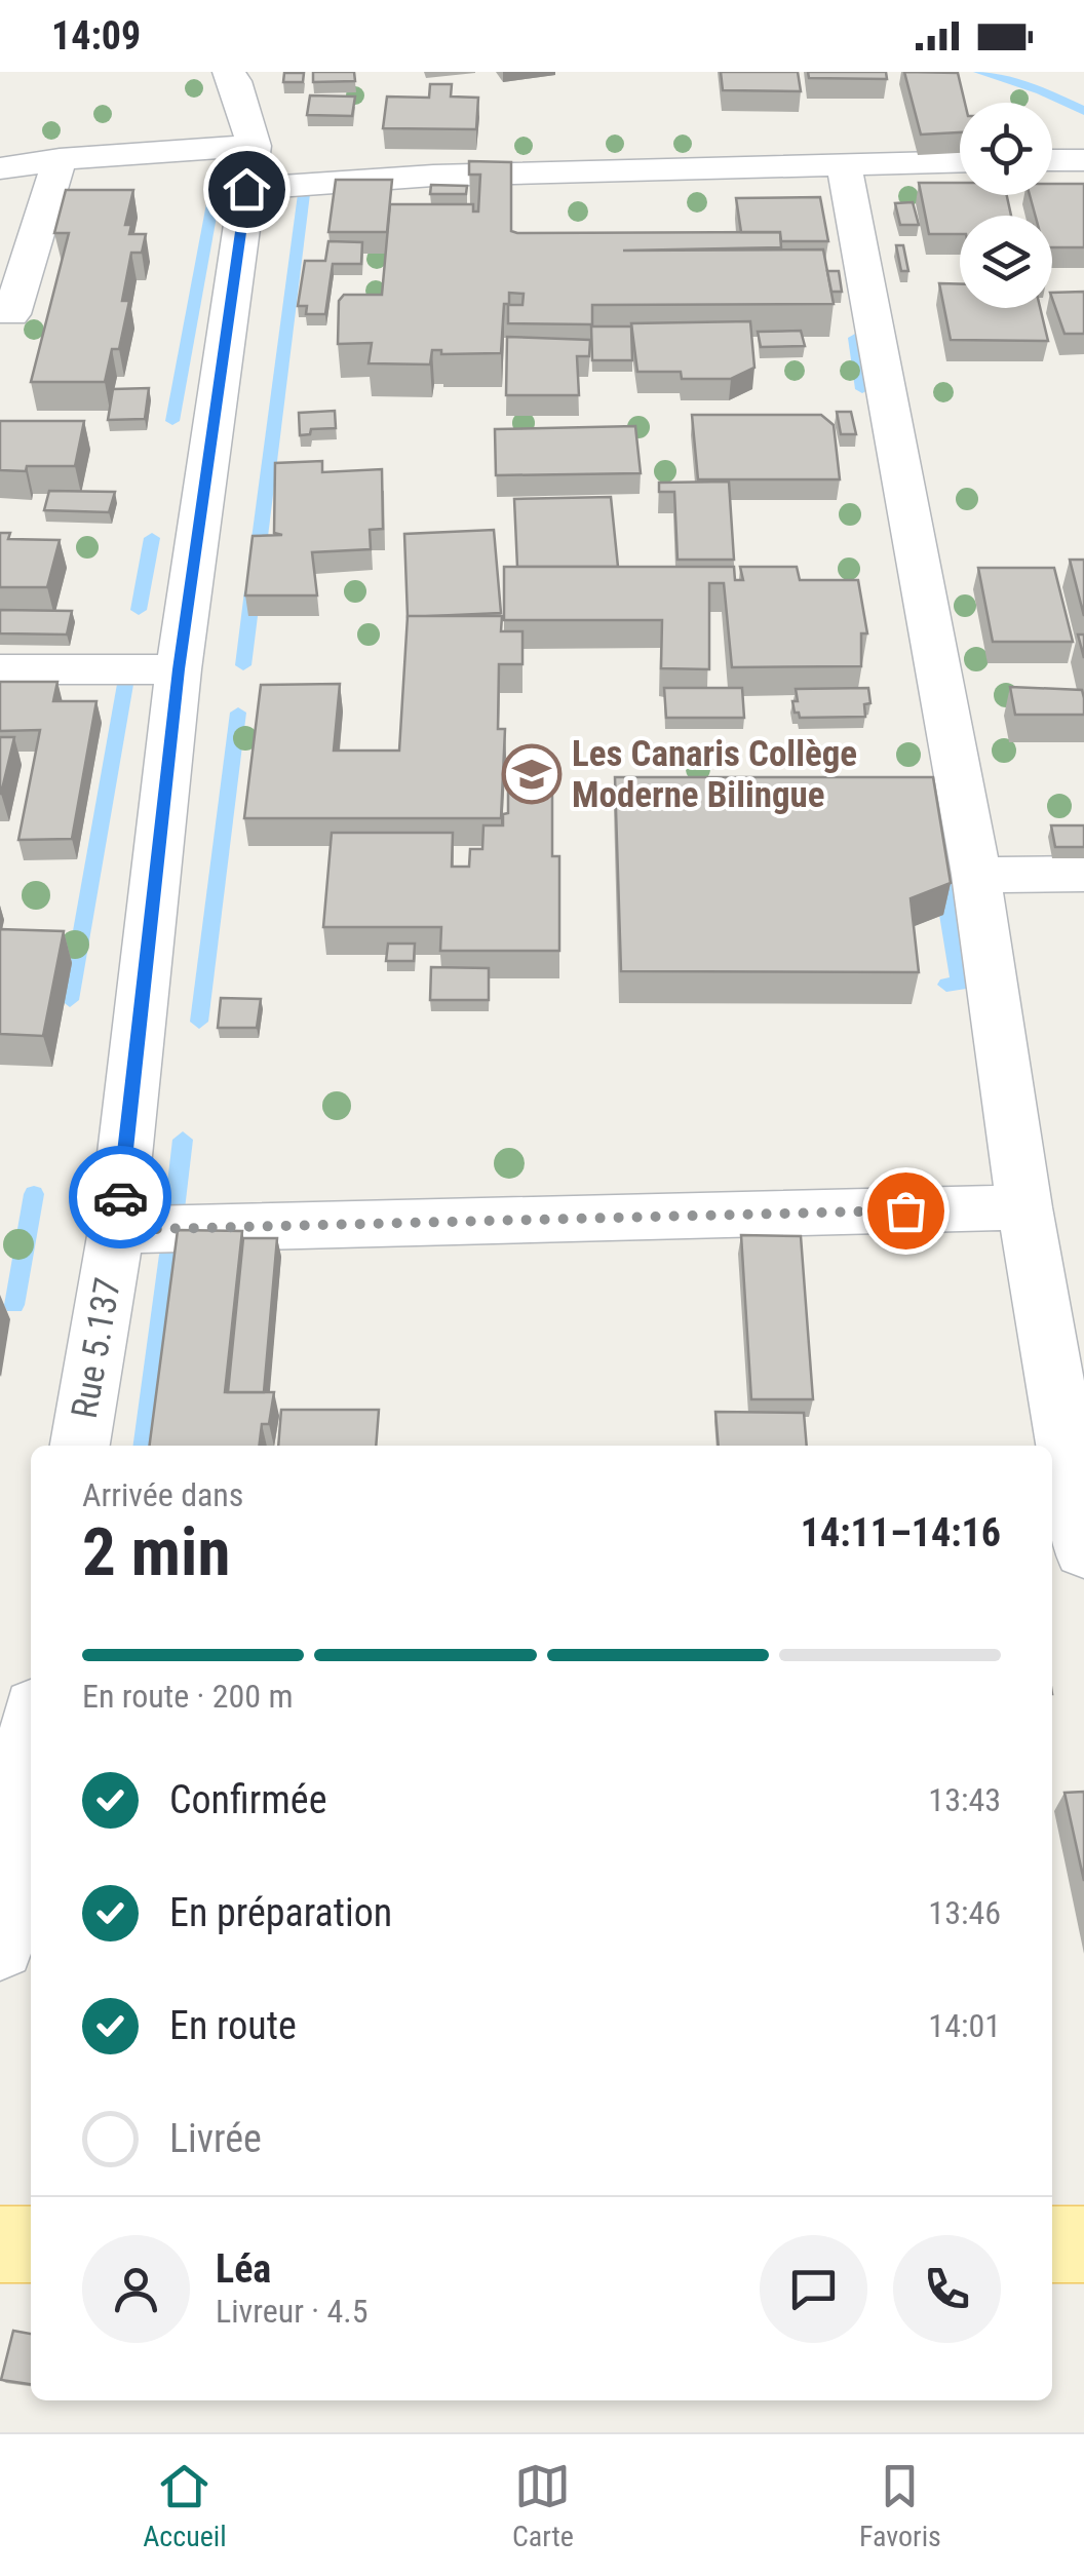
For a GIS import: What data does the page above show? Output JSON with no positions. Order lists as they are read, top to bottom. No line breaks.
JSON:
{"streets":{"street":["Rue 5.137"]},"places":{"school or university":["Les Canaris Collège Moderne Bilingue"]},"page":{"status":"14:09","heading":["2 min","Arrivée dans","14:11–14:16"],"panel":["Léa","Livreur · 4.5"],"bar":"En route · 200 m","list":[["Confirmée","13:43"],["En préparation","13:46"],["En route","14:01"],"Livrée"],"tabs":["Accueil","Carte","Favoris"]}}
